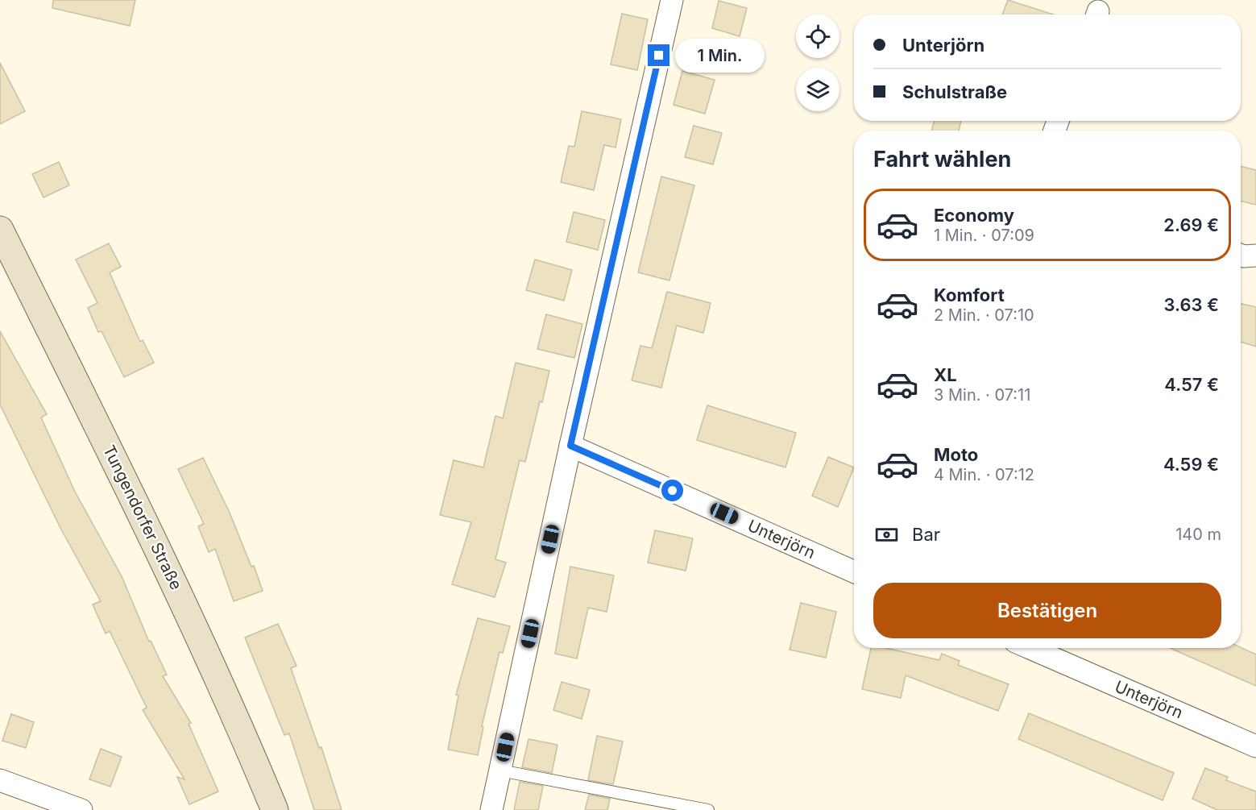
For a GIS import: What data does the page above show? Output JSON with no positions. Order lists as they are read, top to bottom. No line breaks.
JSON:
{"streets":{"main road":["Tungendorfer Straße"],"street":["Unterjörn"]},"page":{"banner":["Unterjörn","Schulstraße"],"bubble":"1 Min.","heading":"Fahrt wählen","list":[{"name":"Economy","note":"1 Min. · 07:09","value":"2.69 €"},{"name":"Komfort","note":"2 Min. · 07:10","value":"3.63 €"},{"name":"XL","note":"3 Min. · 07:11","value":"4.57 €"},{"name":"Moto","note":"4 Min. · 07:12","value":"4.59 €"}],"pay":["Bar","140 m"],"buttons":"Bestätigen"}}
